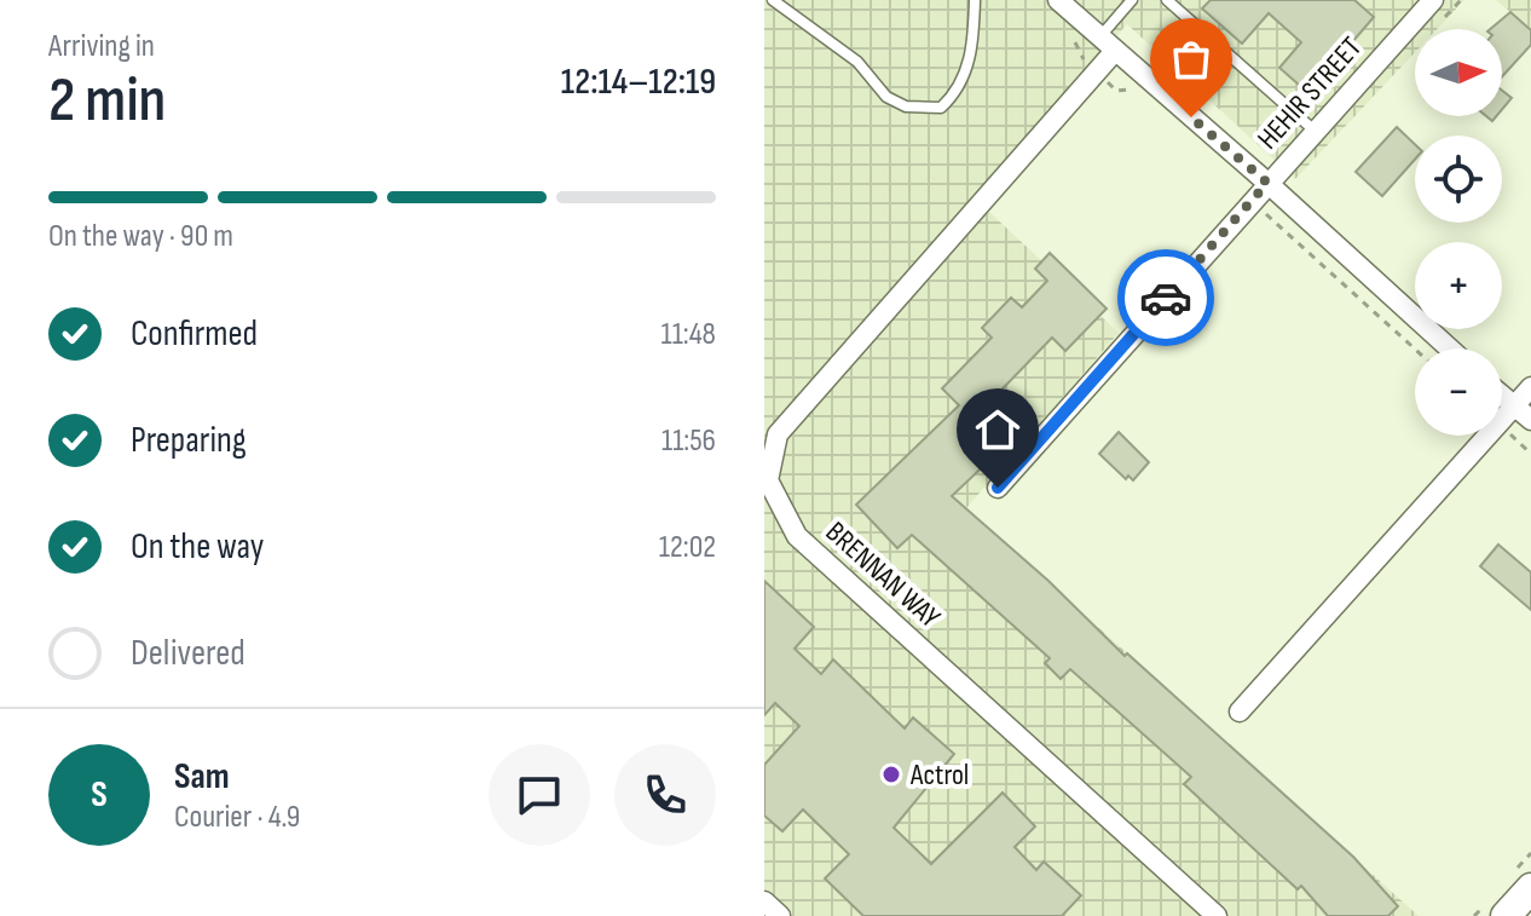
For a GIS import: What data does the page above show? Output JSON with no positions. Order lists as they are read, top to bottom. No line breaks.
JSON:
{"streets":{"street":["HEHIR STREET","BRENNAN WAY"]},"places":["Actrol"],"north":"right","page":{"heading":["2 min","Arriving in","12:14–12:19"],"panel":["Sam","Courier · 4.9"],"map_buttons":["+","−"],"bar":"On the way · 90 m","list":[["Confirmed","11:48"],["Preparing","11:56"],["On the way","12:02"],"Delivered"],"round":"S"}}
